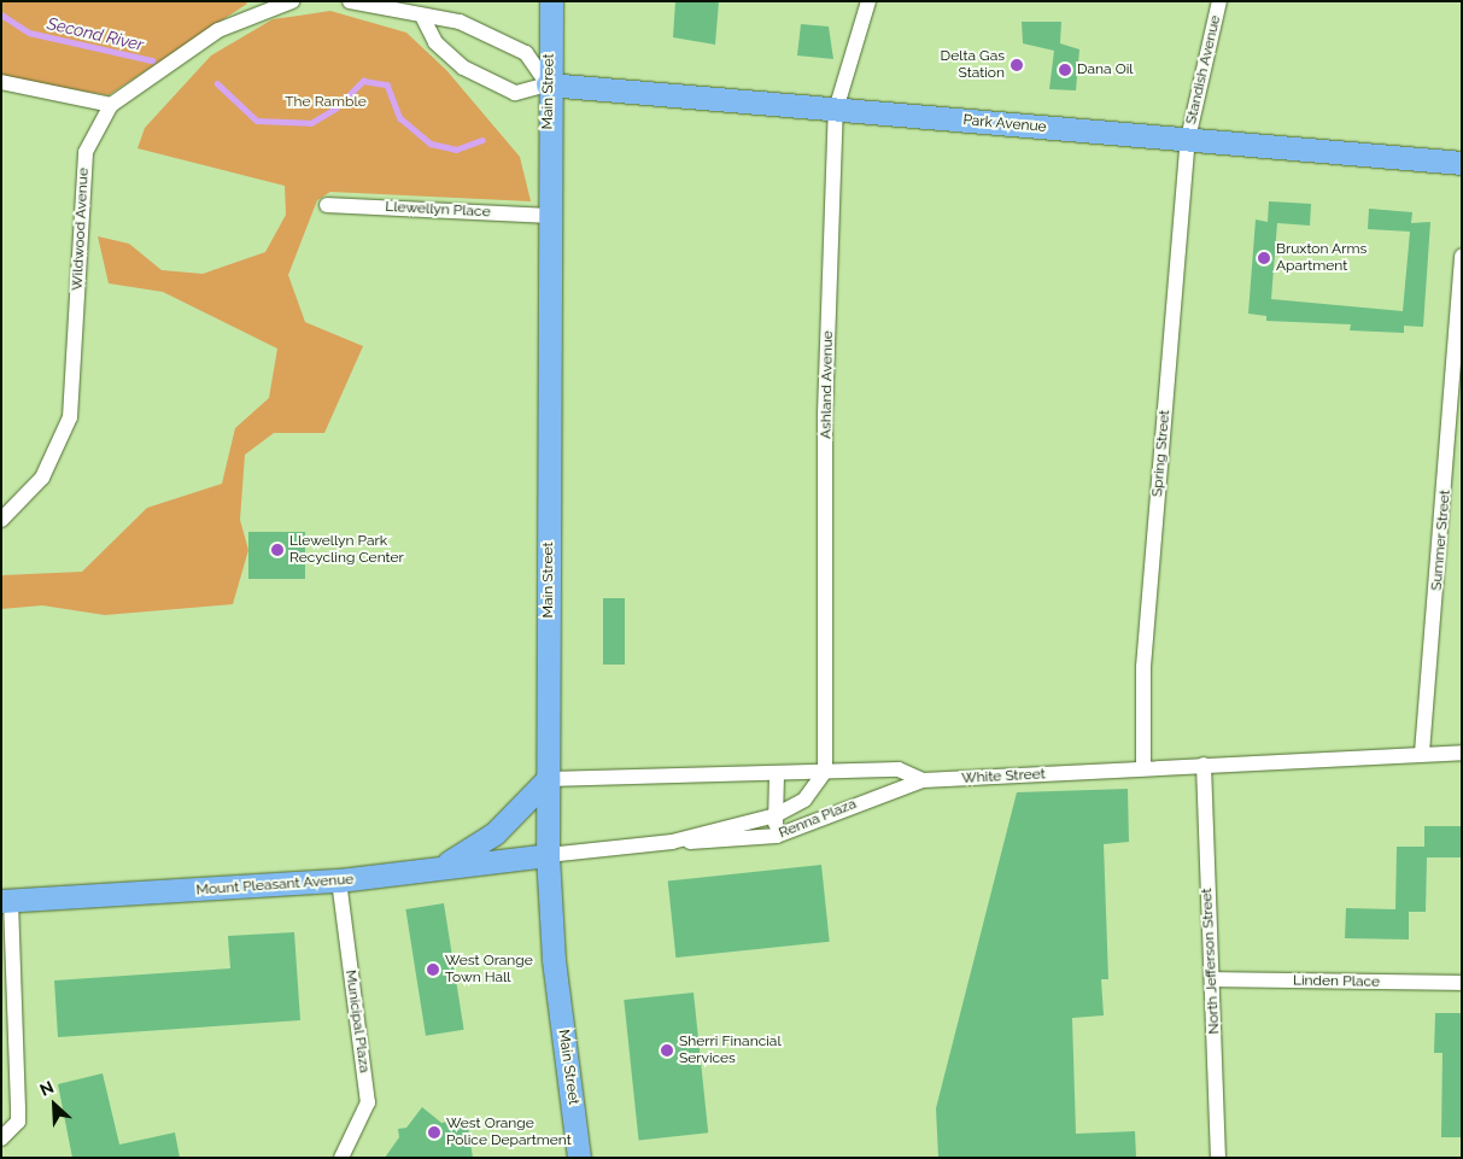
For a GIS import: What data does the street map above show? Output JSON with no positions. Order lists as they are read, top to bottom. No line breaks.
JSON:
{"streets":{"main road":["Main Street","Park Avenue","Mount Pleasant Avenue"],"street":["Standish Avenue","Llewellyn Place","Wildwood Avenue","Ashland Avenue","Spring Street","Summer Street","White Street","Renna Plaza","North Jefferson Street","Linden Place","Municipal Plaza"]},"crossings":[["Standish Avenue","Park Avenue"],["Standish Avenue","Spring Street"],["Main Street","Park Avenue"],["Main Street","Llewellyn Place"],["Main Street","White Street"],["Main Street","Renna Plaza"],["Main Street","Mount Pleasant Avenue"],["Park Avenue","Ashland Avenue"],["Park Avenue","Spring Street"],["Ashland Avenue","White Street"],["Ashland Avenue","Renna Plaza"],["Spring Street","White Street"],["Summer Street","White Street"],["White Street","Renna Plaza"],["White Street","North Jefferson Street"],["Renna Plaza","Mount Pleasant Avenue"],["Mount Pleasant Avenue","Municipal Plaza"],["North Jefferson Street","Linden Place"]],"water":["Second River"],"parks":["The Ramble"],"places":["Delta Gas Station","Dana Oil","Bruxton Arms Apartment","Llewellyn Park Recycling Center","West Orange Town Hall","Sherri Financial Services","West Orange Police Department"],"north":"top left"}
